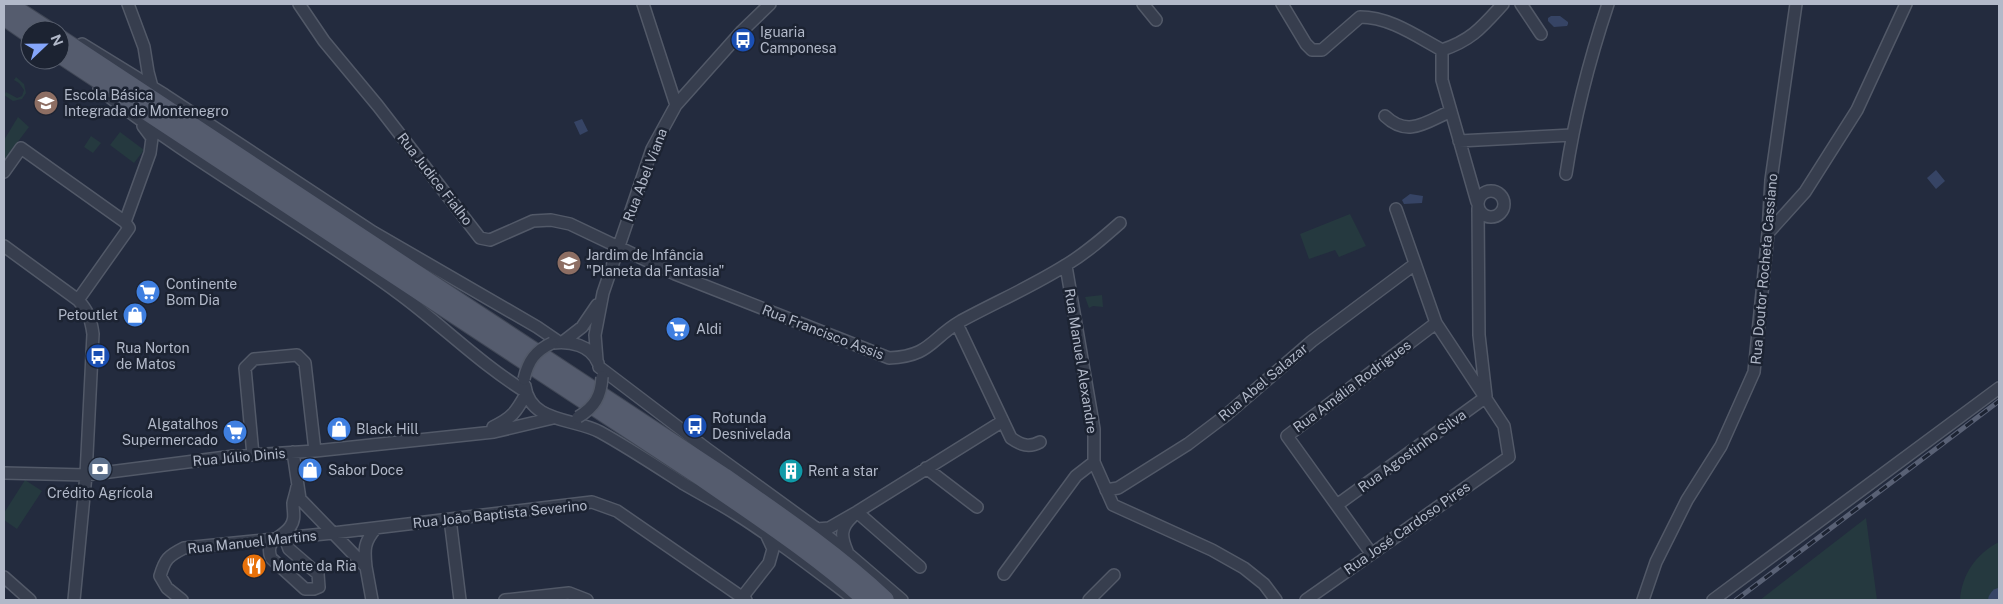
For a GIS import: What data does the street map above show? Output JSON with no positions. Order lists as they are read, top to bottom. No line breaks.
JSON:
{"streets":{"street":["Rua Abel Viana","Rua Judice Fialho","Rua Doutor Rocheta Cassiano","Rua Francisco Assis","Rua Manuel Alexandre","Rua Abel Salazar","Rua Amália Rodrigues","Rua Agostinho Silva","Rua Júlio Dinis","Rua João Baptista Severino","Rua José Cardoso Pires","Rua Manuel Martins"]},"crossings":[["Rua Abel Viana","Rua Judice Fialho"],["Rua Abel Viana","Rua Francisco Assis"],["Rua Abel Viana","Rua Júlio Dinis"],["Rua Judice Fialho","Rua Francisco Assis"],["Rua Francisco Assis","Rua Manuel Alexandre"],["Rua Amália Rodrigues","Rua Agostinho Silva"],["Rua Amália Rodrigues","Rua José Cardoso Pires"],["Rua Agostinho Silva","Rua José Cardoso Pires"],["Rua João Baptista Severino","Rua Manuel Martins"]],"places":{"bus stop":["Iguaria Camponesa","Rua Norton de Matos","Rotunda Desnivelada"],"school or university":["Escola Básica Integrada de Montenegro","Jardim de Infância \"Planeta da Fantasia\""],"supermarket":["Continente Bom Dia","Aldi","Algatalhos Supermercado"],"shop":["Petoutlet","Black Hill","Sabor Doce"],"bank":["Crédito Agrícola"],"building":["Rent a star"],"restaurant":["Monte da Ria"]},"north":"right"}
